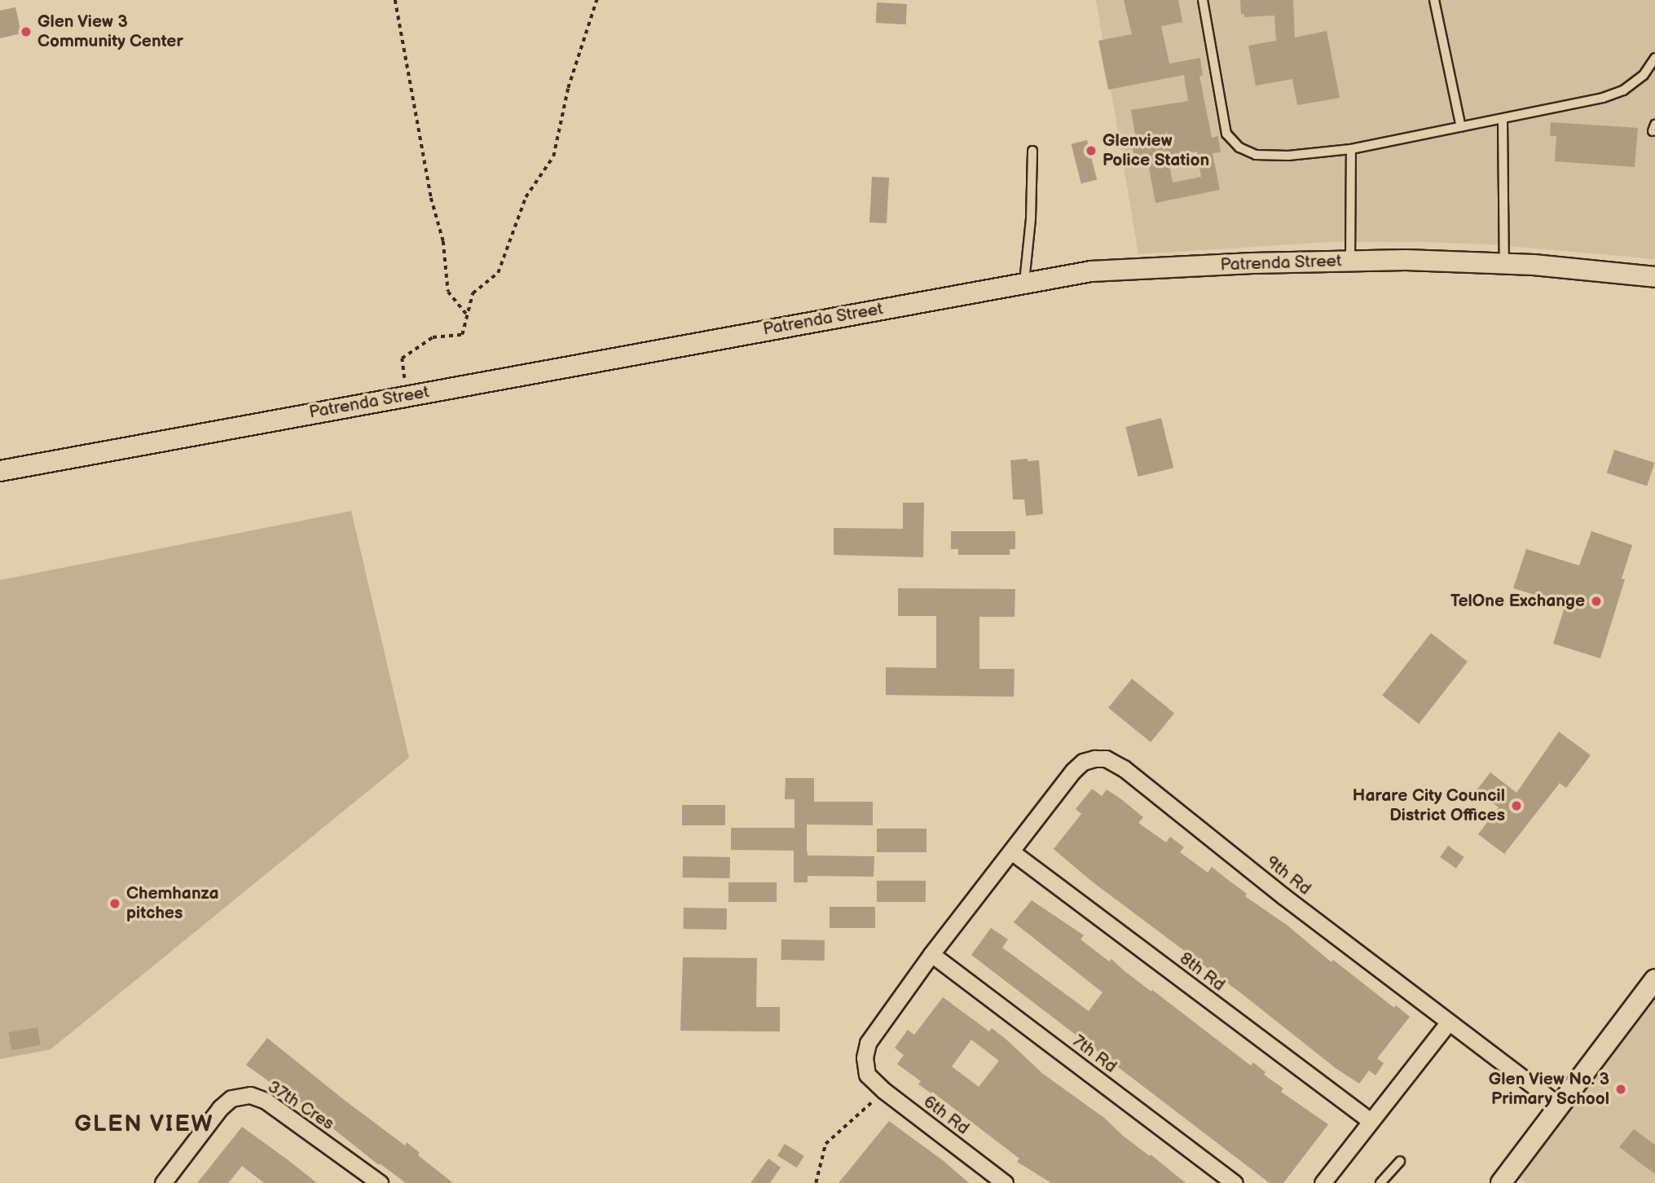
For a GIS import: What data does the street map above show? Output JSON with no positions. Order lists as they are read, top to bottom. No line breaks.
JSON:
{"streets":{"street":["Patrenda Street","9th Rd","8th Rd","7th Rd","37th Cres","6th Rd"]},"crossings":[["9th Rd","8th Rd"],["7th Rd","6th Rd"]],"districts":["GLEN VIEW"],"places":["Glen View 3 Community Center","Glenview Police Station","TelOne Exchange","Harare City Council District Offices","Chemhanza pitches","Glen View No. 3 Primary School"]}
